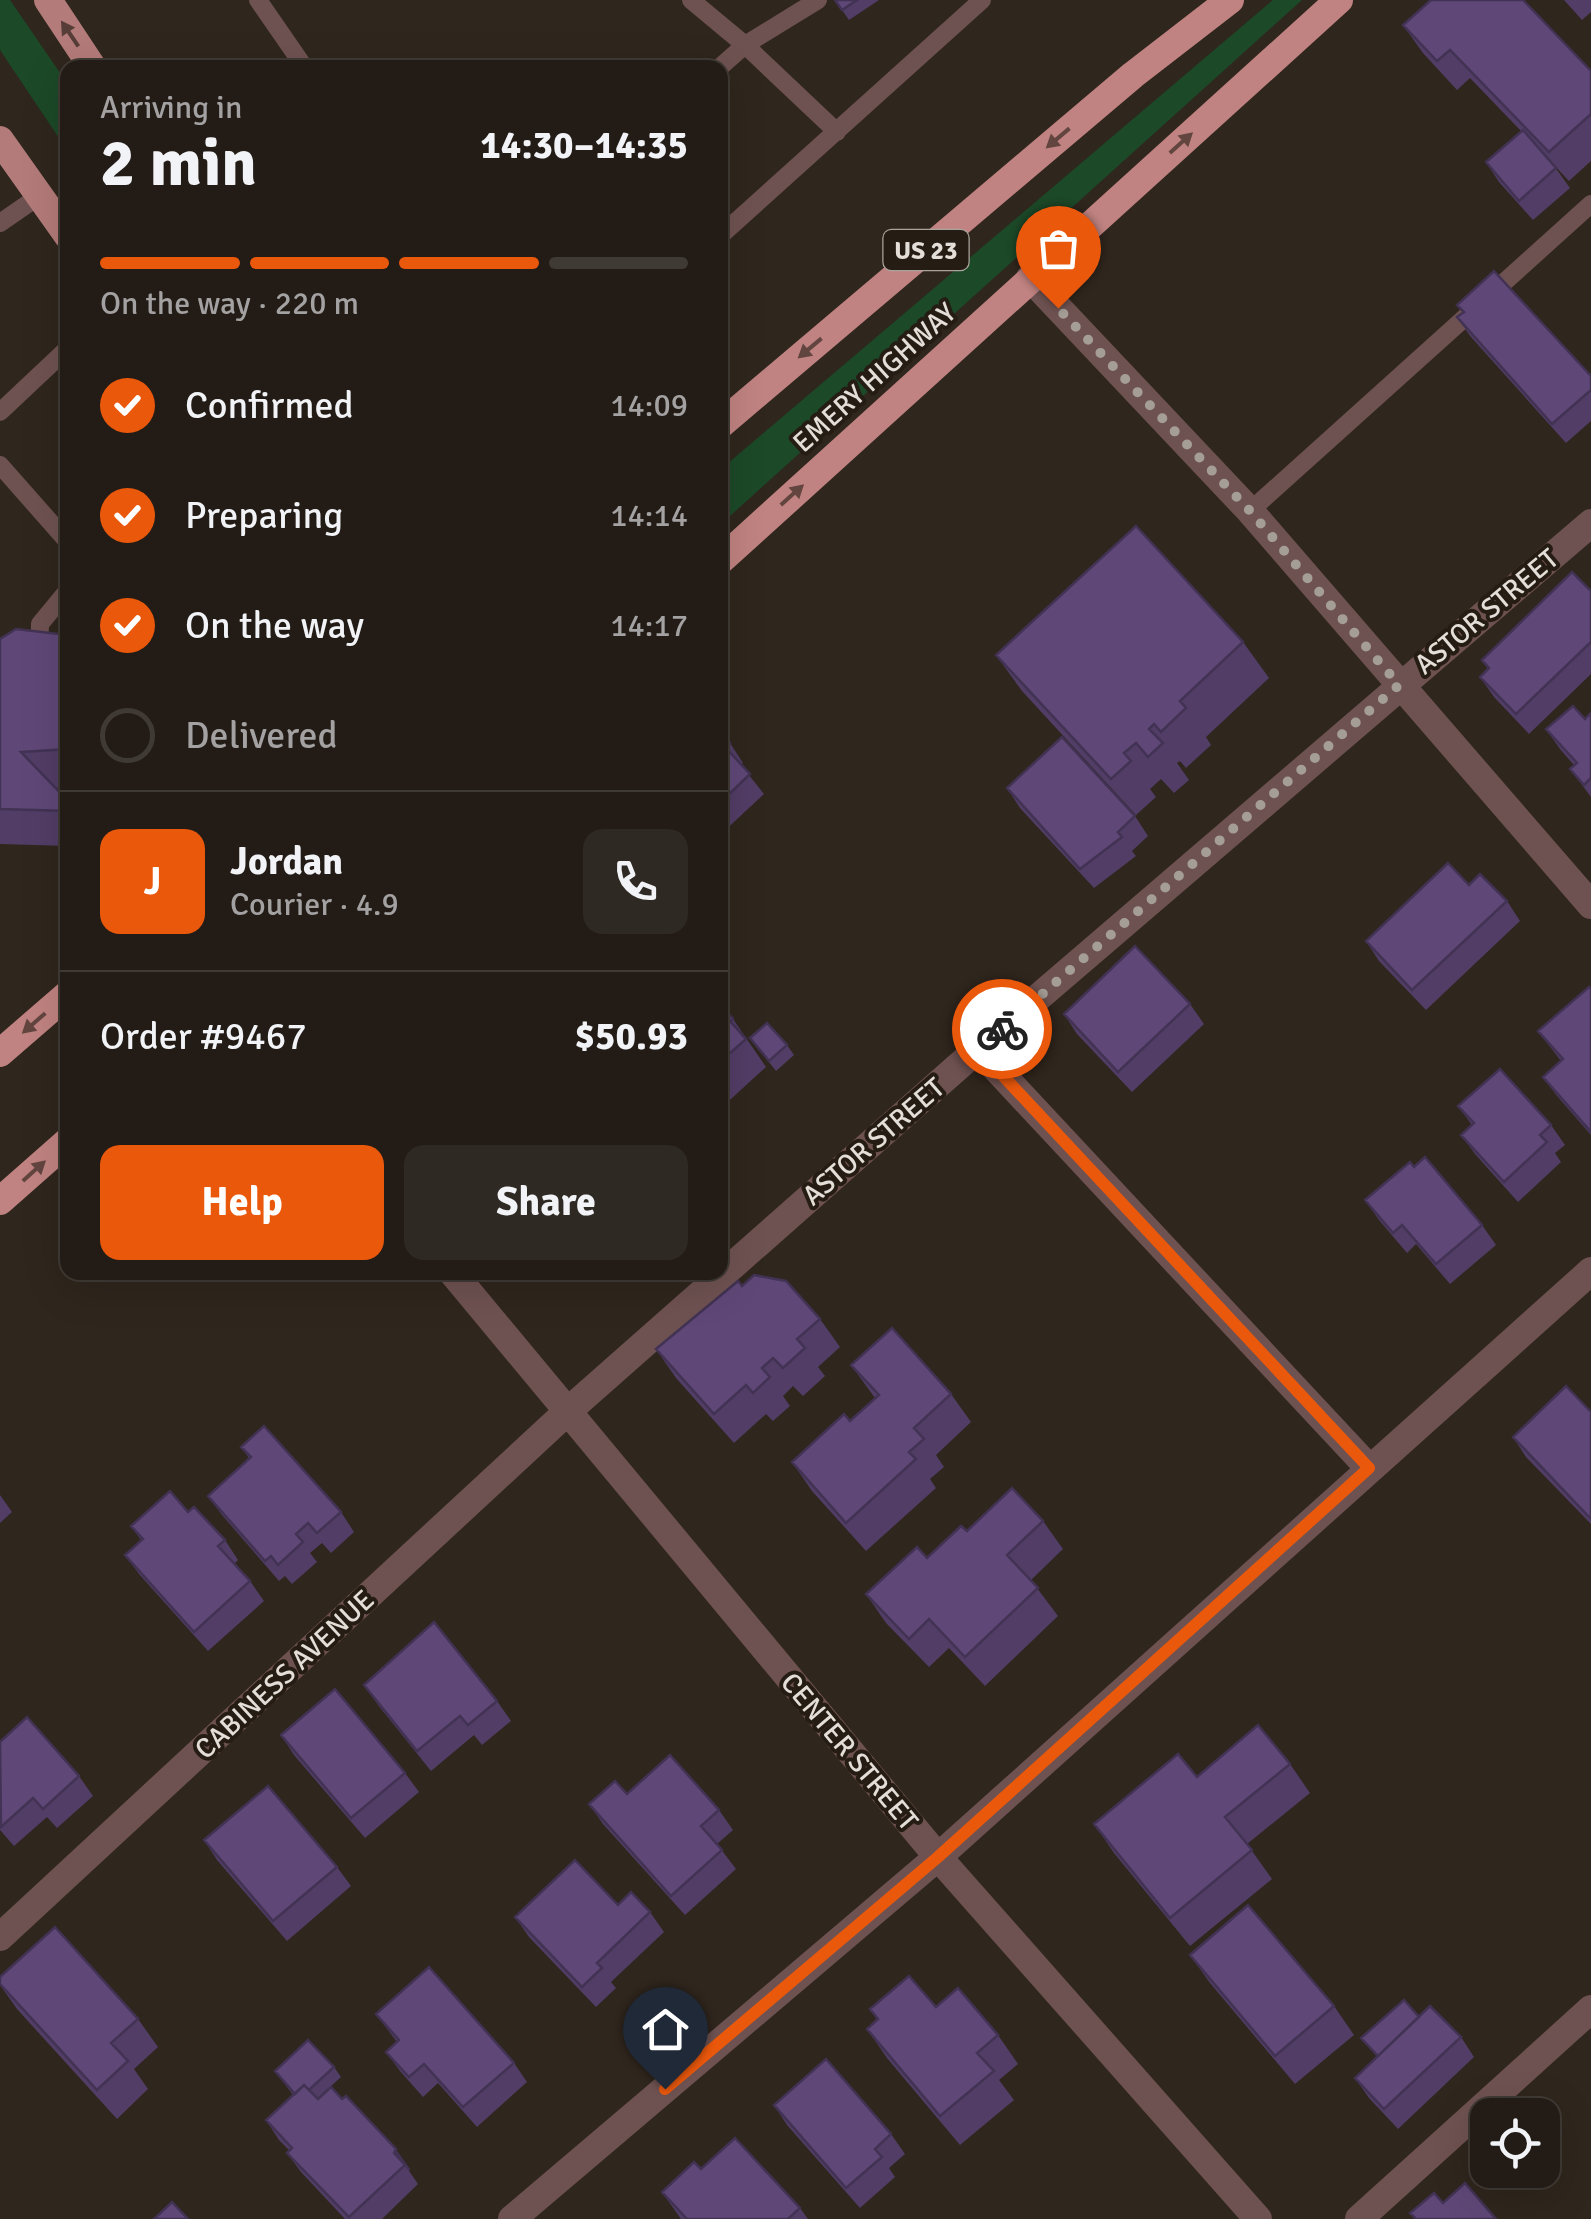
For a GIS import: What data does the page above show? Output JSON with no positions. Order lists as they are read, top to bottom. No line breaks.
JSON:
{"streets":{"highway":["US 23","EMERY HIGHWAY"],"street":["ASTOR STREET","CABINESS AVENUE","CENTER STREET"]},"crossings":[["ASTOR STREET","CABINESS AVENUE"],["ASTOR STREET","CENTER STREET"],["CABINESS AVENUE","CENTER STREET"]],"page":{"heading":["2 min","Arriving in","14:30–14:35"],"panel":["Jordan","Courier · 4.9","Order #9467","$50.93"],"bar":"On the way · 220 m","list":[["Confirmed","14:09"],["Preparing","14:14"],["On the way","14:17"],"Delivered"],"round":"J","buttons":["Help","Share"]}}
